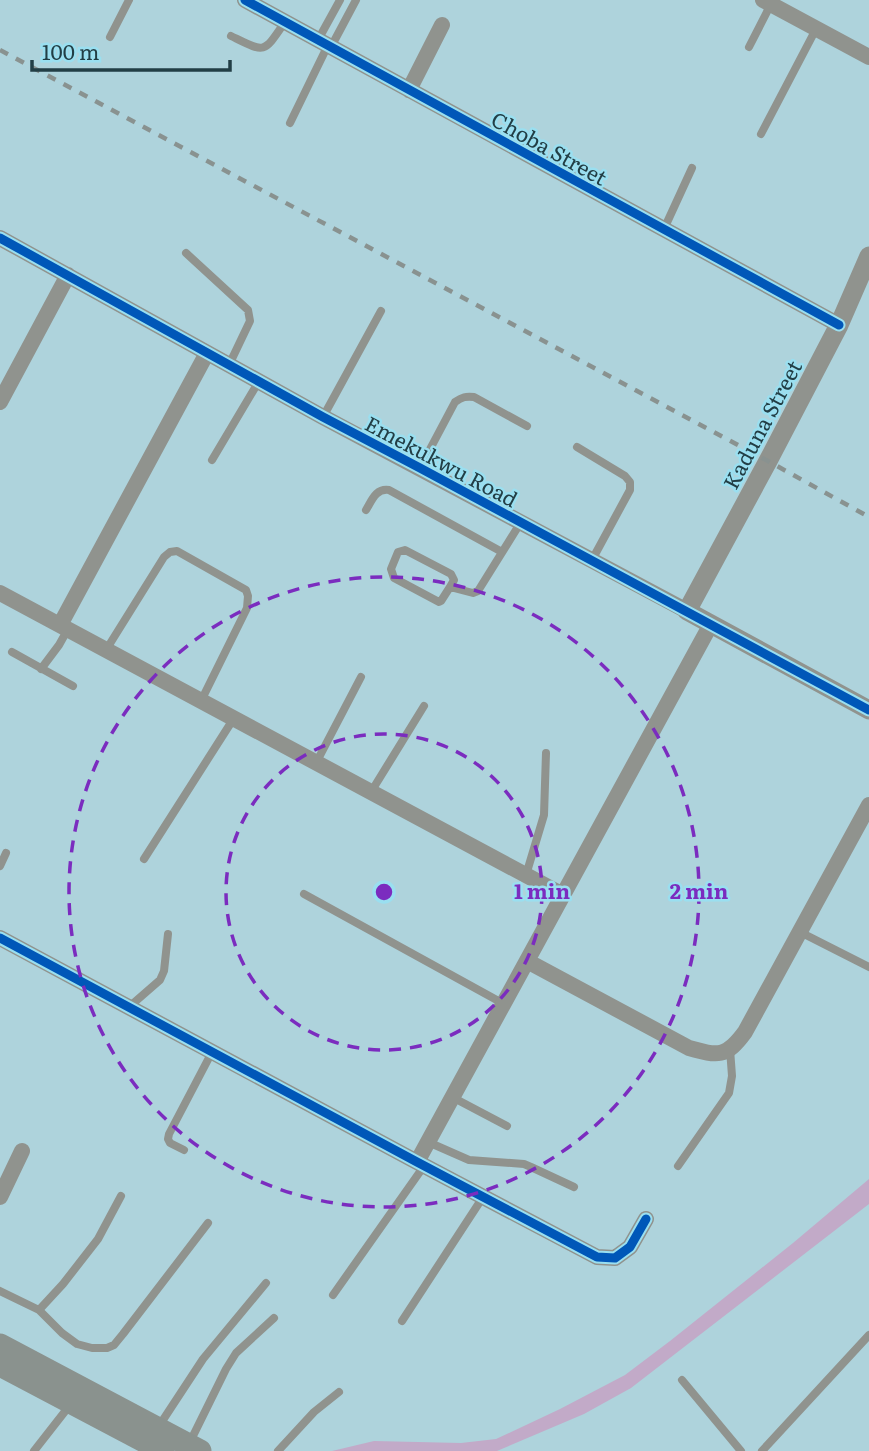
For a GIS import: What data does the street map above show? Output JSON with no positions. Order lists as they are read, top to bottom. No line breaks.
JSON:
{"streets":{"street":["Choba Street","Kaduna Street","Emekukwu Road"]},"crossings":[["Choba Street","Kaduna Street"],["Kaduna Street","Emekukwu Road"]],"scale_bar":"100 m","rings":["1 min","2 min"]}
